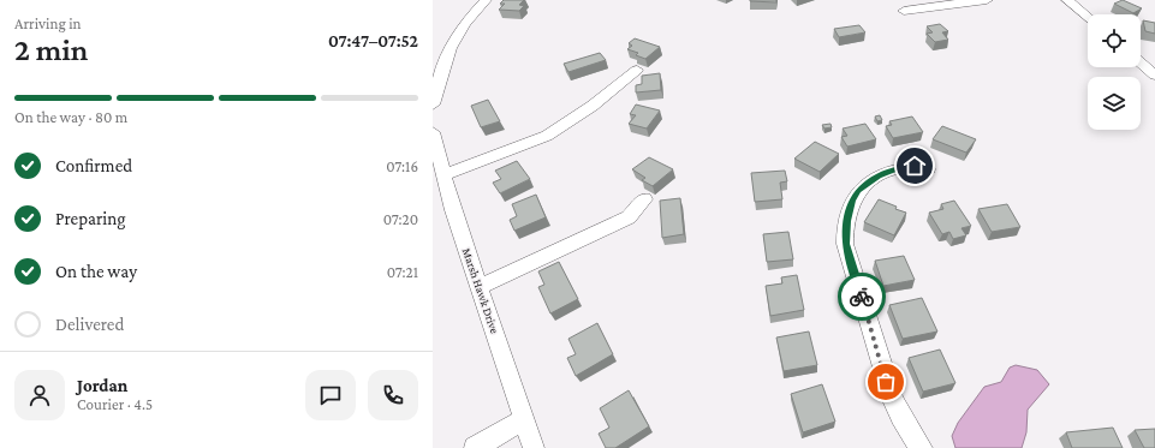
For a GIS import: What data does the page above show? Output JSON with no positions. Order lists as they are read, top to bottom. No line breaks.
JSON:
{"streets":{"street":["Marsh Hawk Drive"]},"page":{"heading":["2 min","Arriving in","07:47–07:52"],"panel":["Jordan","Courier · 4.5"],"bar":"On the way · 80 m","list":[["Confirmed","07:16"],["Preparing","07:20"],["On the way","07:21"],"Delivered"]}}
